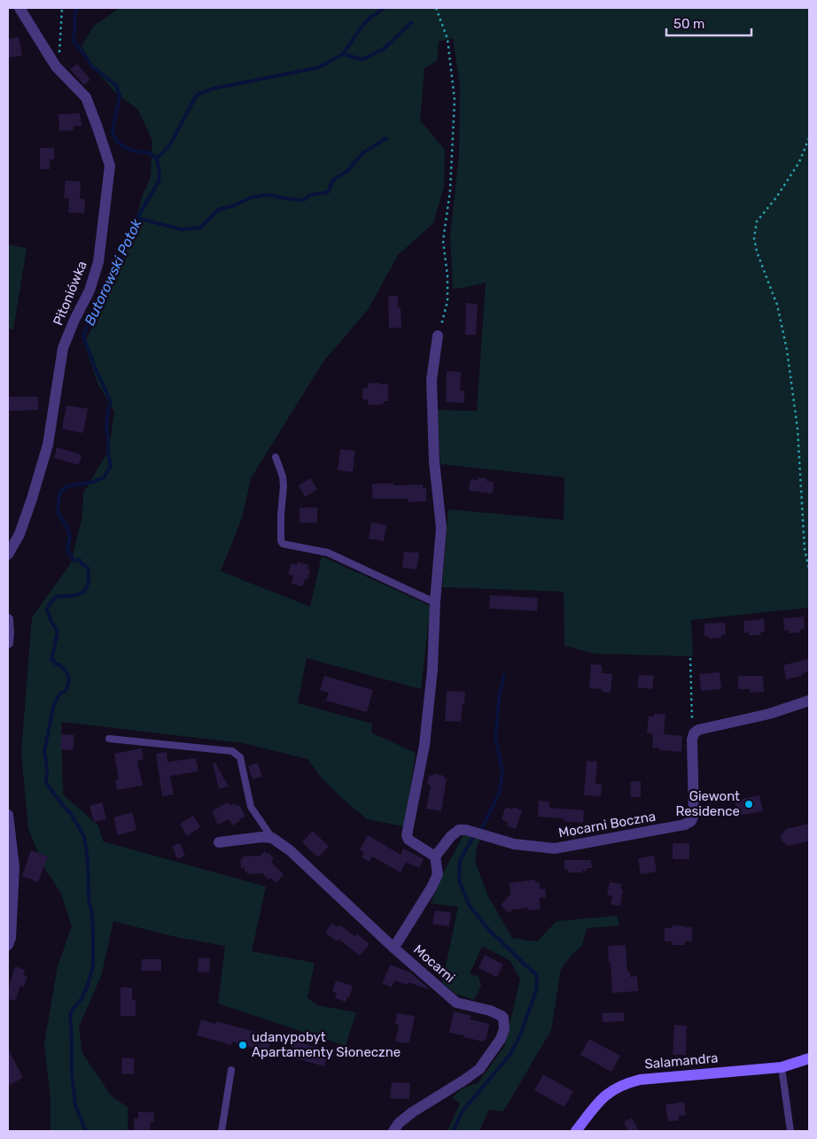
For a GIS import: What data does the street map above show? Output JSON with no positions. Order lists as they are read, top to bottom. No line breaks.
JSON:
{"streets":{"street":["Pitoniówka","Mocarni Boczna","Mocarni","Salamandra"]},"water":["Butorowski Potok"],"places":["Giewont Residence","udanypobyt Apartamenty Słoneczne"],"scale_bar":"50 m"}
